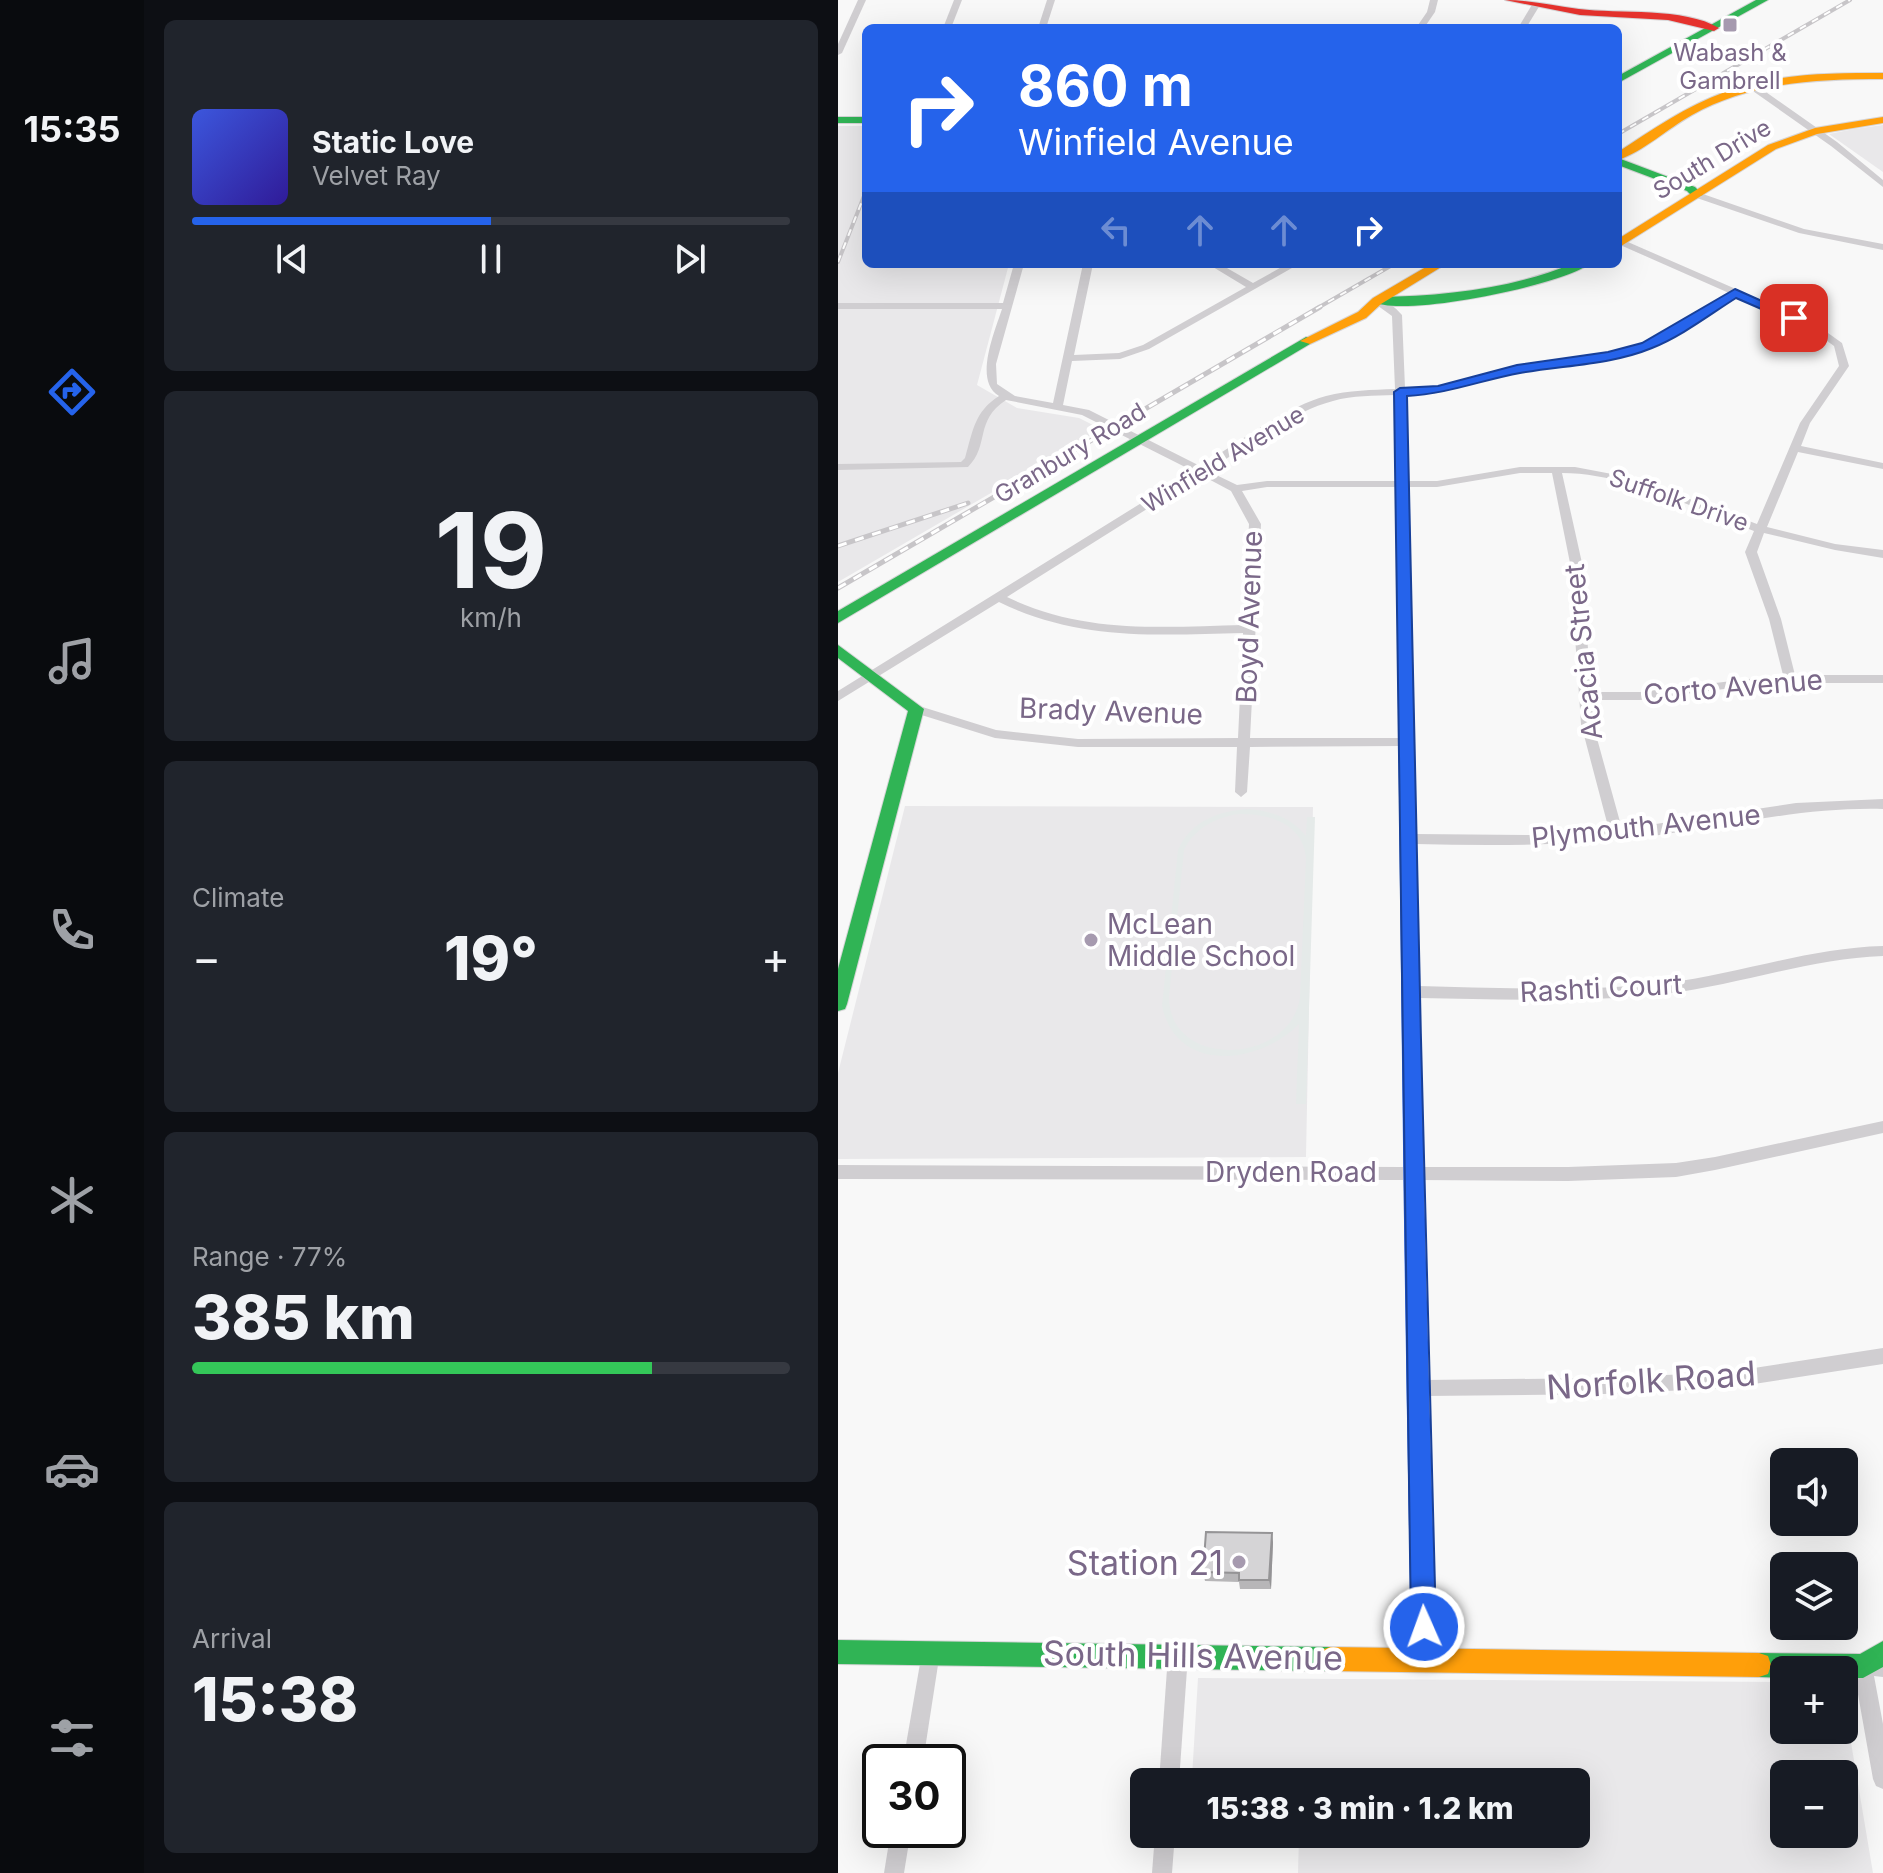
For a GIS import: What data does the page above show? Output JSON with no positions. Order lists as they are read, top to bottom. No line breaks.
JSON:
{"streets":{"street":["South Drive","Granbury Road","Winfield Avenue","Suffolk Drive","Boyd Avenue","Acacia Street","Corto Avenue","Brady Avenue","Plymouth Avenue","Rashti Court","Dryden Road","Norfolk Road","South Hills Avenue"]},"crossings":[["Winfield Avenue","Boyd Avenue"],["Winfield Avenue","Brady Avenue"],["Suffolk Drive","Boyd Avenue"],["Suffolk Drive","Acacia Street"],["Boyd Avenue","Brady Avenue"],["Acacia Street","Corto Avenue"],["Acacia Street","Plymouth Avenue"]],"places":{"transit":["Wabash & Gambrell"],"other":["McLean Middle School","Station 21"]},"page":{"tabs":"15:35","turn":["860 m","Winfield Avenue"],"song":["Static Love","Velvet Ray"],"tile":[["19","km/h"],"Climate",["Range · 77%","385 km"],["Arrival","15:38"]],"heat":["−","19°","+"],"map_buttons":["+","−"],"limit":"30","trip":"15:38 · 3 min · 1.2 km"}}
